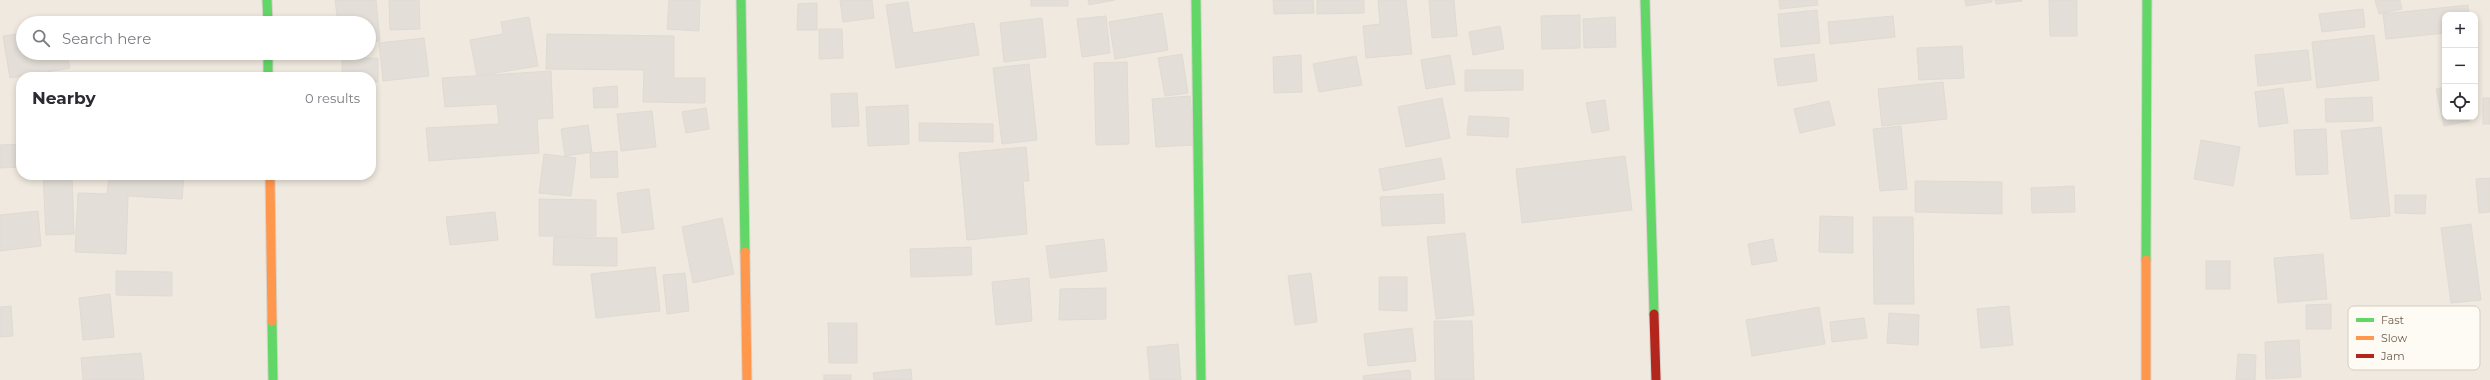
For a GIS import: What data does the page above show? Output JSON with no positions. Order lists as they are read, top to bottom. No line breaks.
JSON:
{"legend":["Fast","Slow","Jam"],"page":{"map_buttons":["+","−"],"search":"Search here","heading":["Nearby","0 results"]}}
